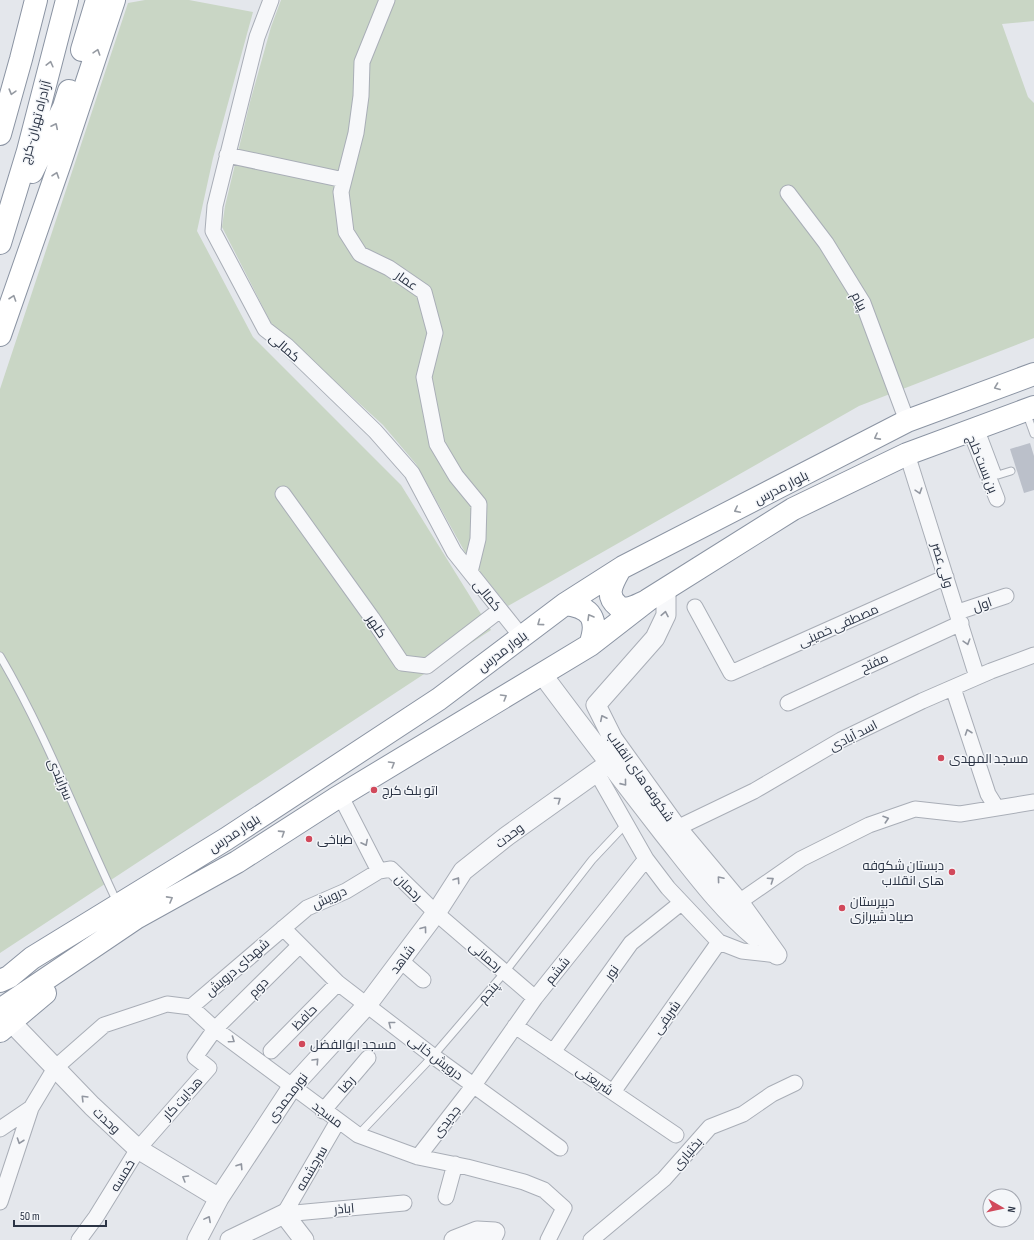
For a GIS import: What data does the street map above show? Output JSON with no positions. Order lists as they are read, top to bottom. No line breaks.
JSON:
{"streets":{"highway":["آزادراه تهران-کرج","بلوار مدرس"],"street":["عمار","پیام","کمالی","بن بست خلج","ولی عصر","اول","مصطفی خمینی","کلهر","مفتح","اسد آبادی","شکوفه های انقلاب","وحدت","رحمان","درویش","رحمانی","شاهد","شهدای درویش","ششم","نور","دوم","حافظ","شریفی","درویش خانی","شریعتی","رضا","نورمحمدی","هدایت کار","مسجد","جدیدی","بختیاری","سرچشمه","خمسه","اباذر"],"lane":["سرابندی","پنجم"]},"crossings":[["عمار","کمالی"],["پیام","بلوار مدرس"],["کمالی","بلوار مدرس"],["کمالی","کلهر"],["بن بست خلج","بلوار مدرس"],["بلوار مدرس","ولی عصر"],["بلوار مدرس","شکوفه های انقلاب"],["بلوار مدرس","سرابندی"],["بلوار مدرس","وحدت"],["ولی عصر","اول"],["ولی عصر","مصطفی خمینی"],["ولی عصر","مفتح"],["ولی عصر","اسد آبادی"],["اول","مفتح"],["اسد آبادی","شکوفه های انقلاب"],["شکوفه های انقلاب","وحدت"],["شکوفه های انقلاب","ششم"],["شکوفه های انقلاب","نور"],["شکوفه های انقلاب","پنجم"],["شکوفه های انقلاب","شریفی"],["وحدت","رحمان"],["وحدت","رحمانی"],["وحدت","شاهد"],["وحدت","نورمحمدی"],["وحدت","هدایت کار"],["وحدت","خمسه"],["رحمان","درویش"],["رحمان","رحمانی"],["رحمان","شاهد"],["درویش","شهدای درویش"],["درویش","درویش خانی"],["رحمانی","شاهد"],["رحمانی","ششم"],["رحمانی","پنجم"],["شاهد","درویش خانی"],["شاهد","نورمحمدی"],["شهدای درویش","درویش خانی"],["شهدای درویش","مسجد"],["ششم","درویش خانی"],["ششم","شریعتی"],["ششم","جدیدی"],["نور","شریعتی"],["دوم","درویش خانی"],["دوم","هدایت کار"],["دوم","مسجد"],["پنجم","درویش خانی"],["پنجم","مسجد"],["حافظ","درویش خانی"],["شریفی","شریعتی"],["درویش خانی","نورمحمدی"],["درویش خانی","جدیدی"],["رضا","مسجد"],["نورمحمدی","مسجد"],["هدایت کار","مسجد"],["هدایت کار","خمسه"],["مسجد","جدیدی"],["مسجد","سرچشمه"],["سرچشمه","اباذر"]],"one_way":["ولی عصر","شاهد","نورمحمدی"],"places":["مسجد المهدی","اتو بلک کرج","طباخی","دبستان شکوفه های انقلاب","دبیرستان صیاد شیرازی","مسجد ابوالفضل"],"scale_bar":"50 m","north":"right"}
